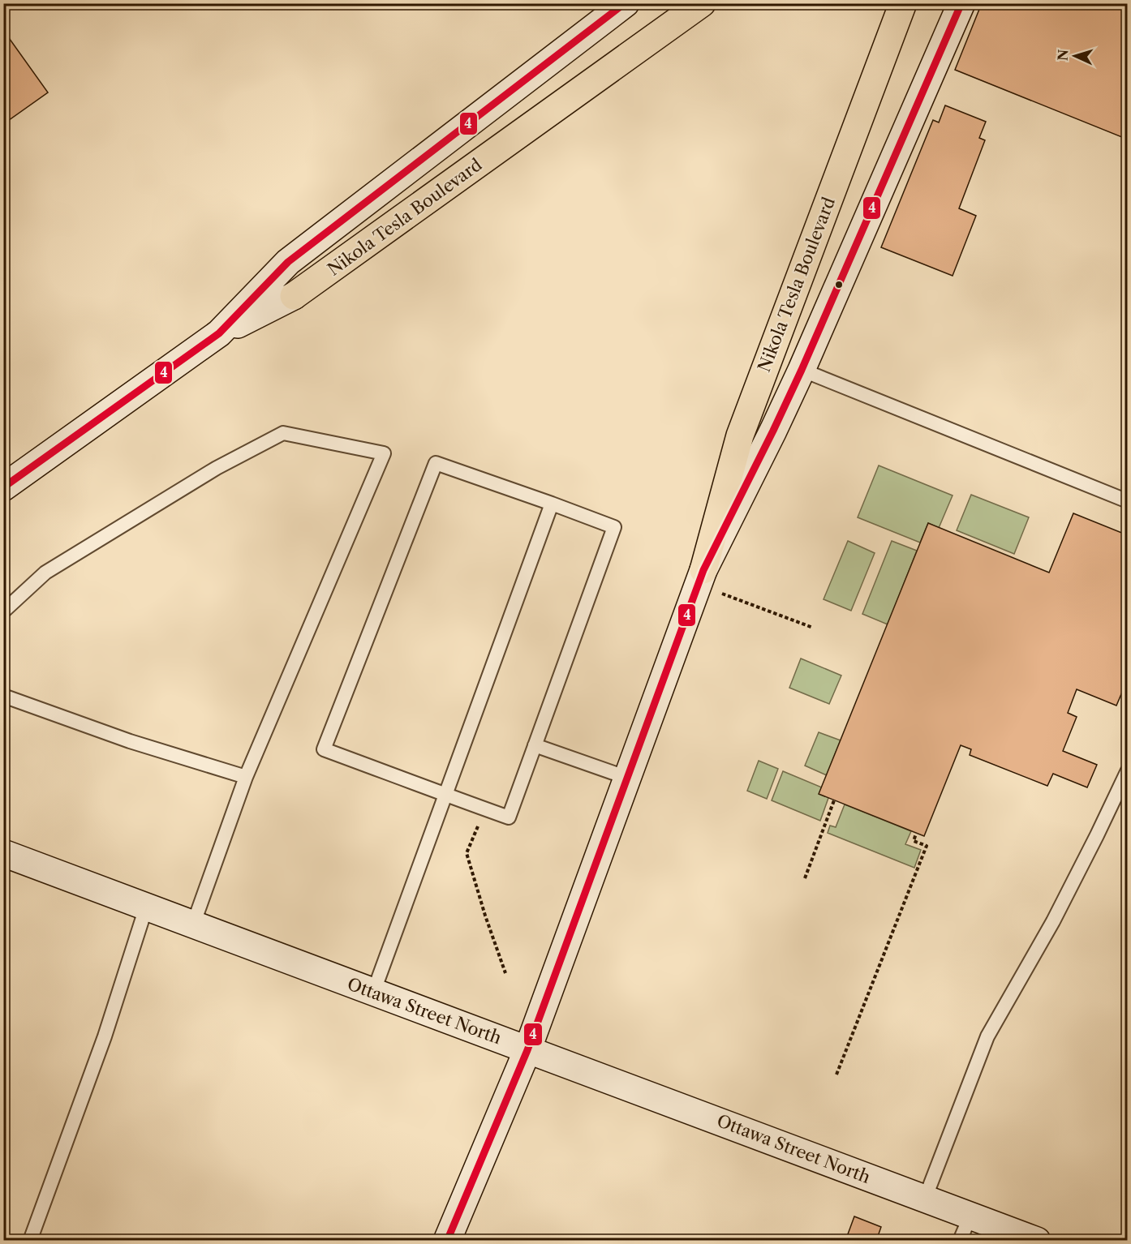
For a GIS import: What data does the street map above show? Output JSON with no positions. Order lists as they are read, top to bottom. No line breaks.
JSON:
{"streets":{"highway":["Nikola Tesla Boulevard"],"main road":["Ottawa Street North"]},"lines":["transit line 4"],"north":"left"}
